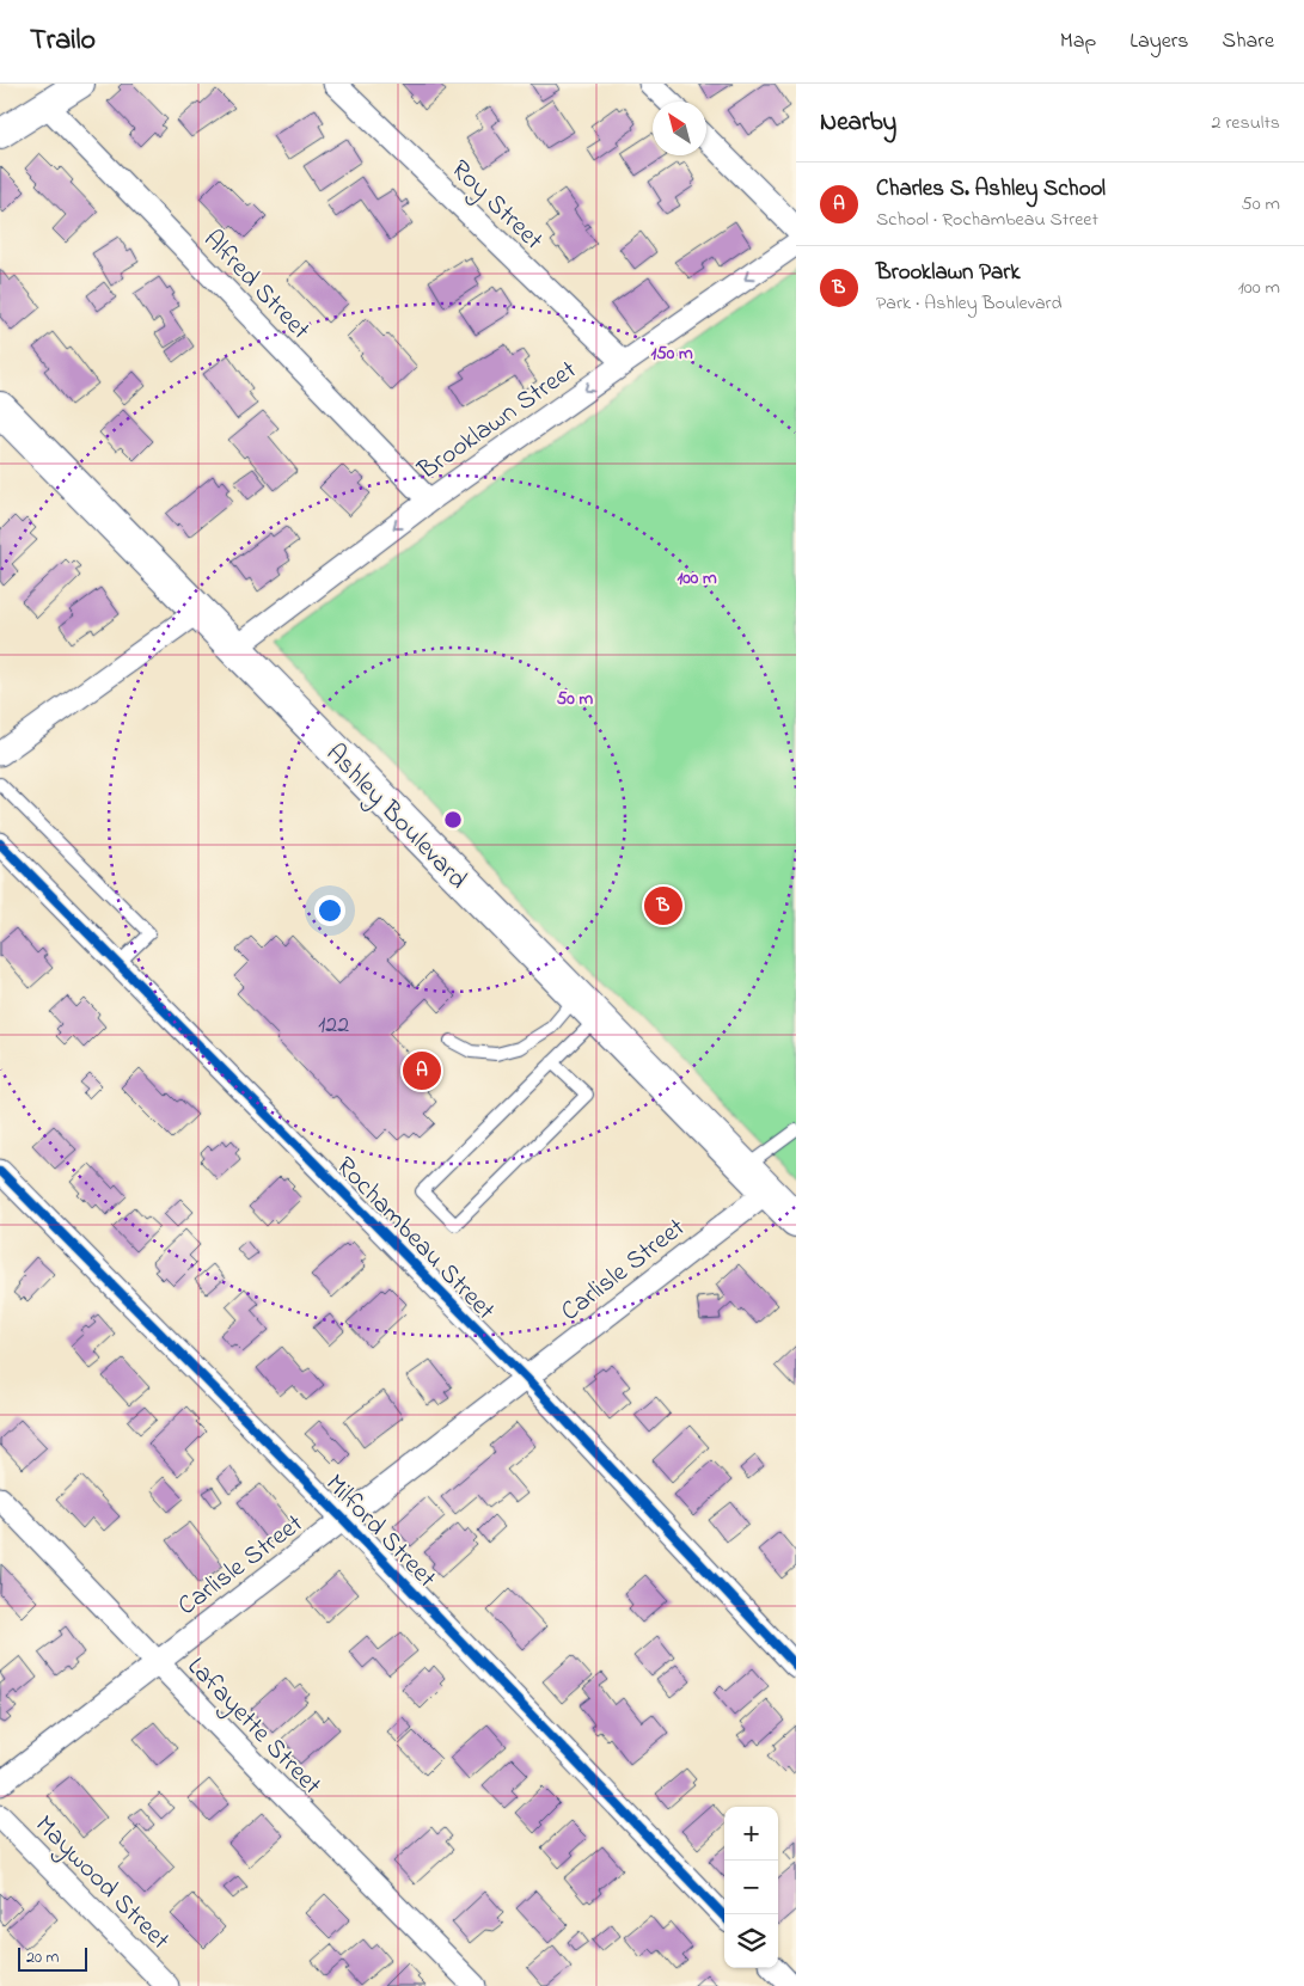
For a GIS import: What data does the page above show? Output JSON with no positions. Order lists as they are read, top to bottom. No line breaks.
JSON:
{"streets":{"main road":["Ashley Boulevard"],"street":["Roy Street","Alfred Street","Brooklawn Street","Rochambeau Street","Carlisle Street","Milford Street","Lafayette Street","Maywood Street"]},"crossings":[["Roy Street","Brooklawn Street"],["Alfred Street","Brooklawn Street"],["Brooklawn Street","Ashley Boulevard"],["Ashley Boulevard","Carlisle Street"],["Rochambeau Street","Carlisle Street"],["Carlisle Street","Milford Street"],["Carlisle Street","Lafayette Street"]],"one_way":["Brooklawn Street"],"house_numbers":["122"],"scale_bar":"20 m","north":"top left","page":{"header":"Trailo","nav":["Map","Layers","Share"],"heading":["Nearby","2 results"],"list":[{"mark":"A","name":"Charles S. Ashley School","note":"School · Rochambeau Street","value":"50 m"},{"mark":"B","name":"Brooklawn Park","note":"Park · Ashley Boulevard","value":"100 m"}],"pins":["B","A"],"map_buttons":["+","−"],"scale":"20 m"},"rings":["150 m","100 m","50 m"]}
